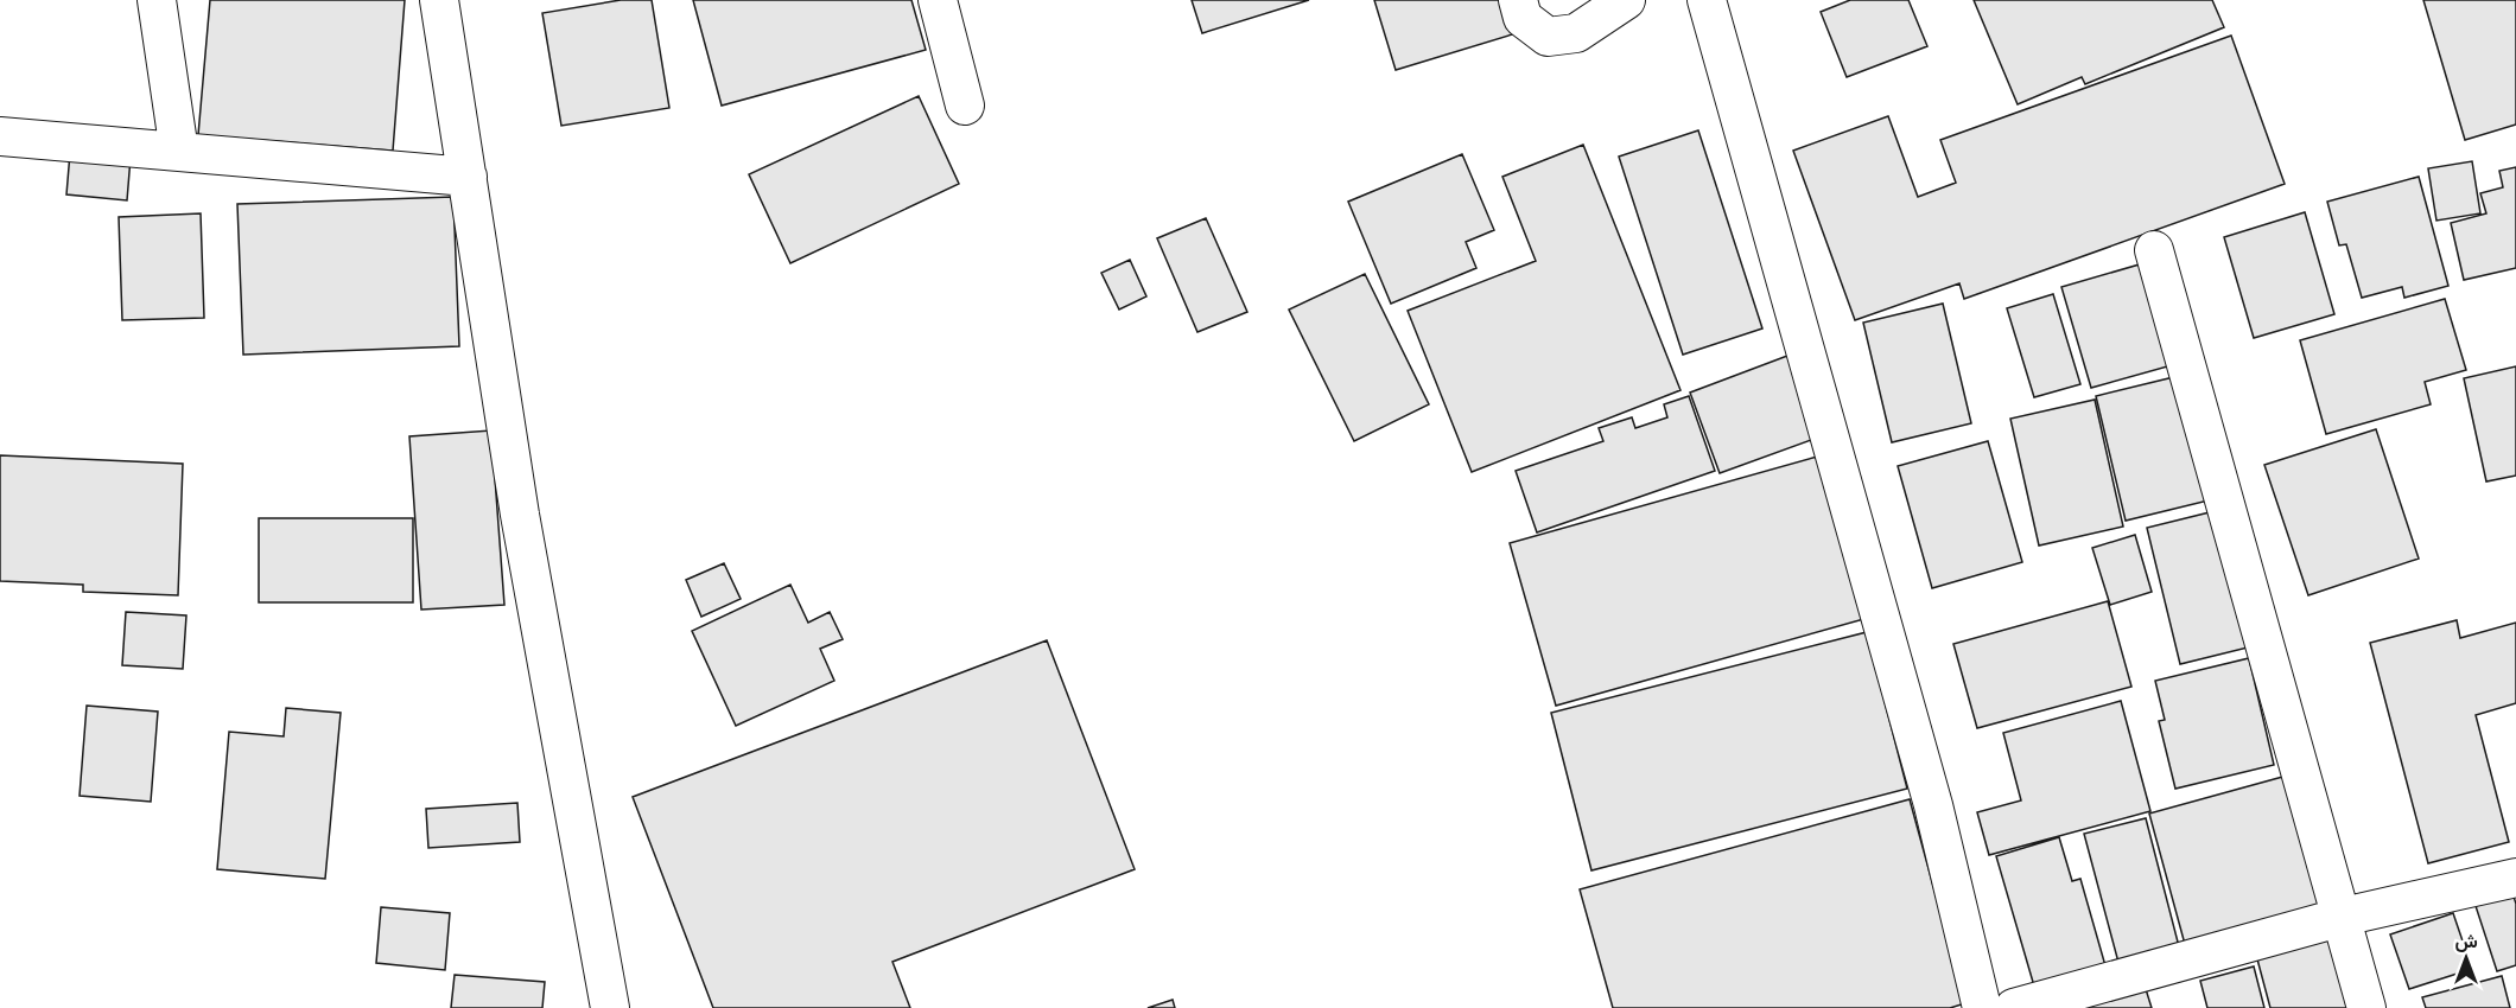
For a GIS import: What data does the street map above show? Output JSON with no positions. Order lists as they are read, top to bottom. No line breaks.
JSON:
{"north":"top"}
